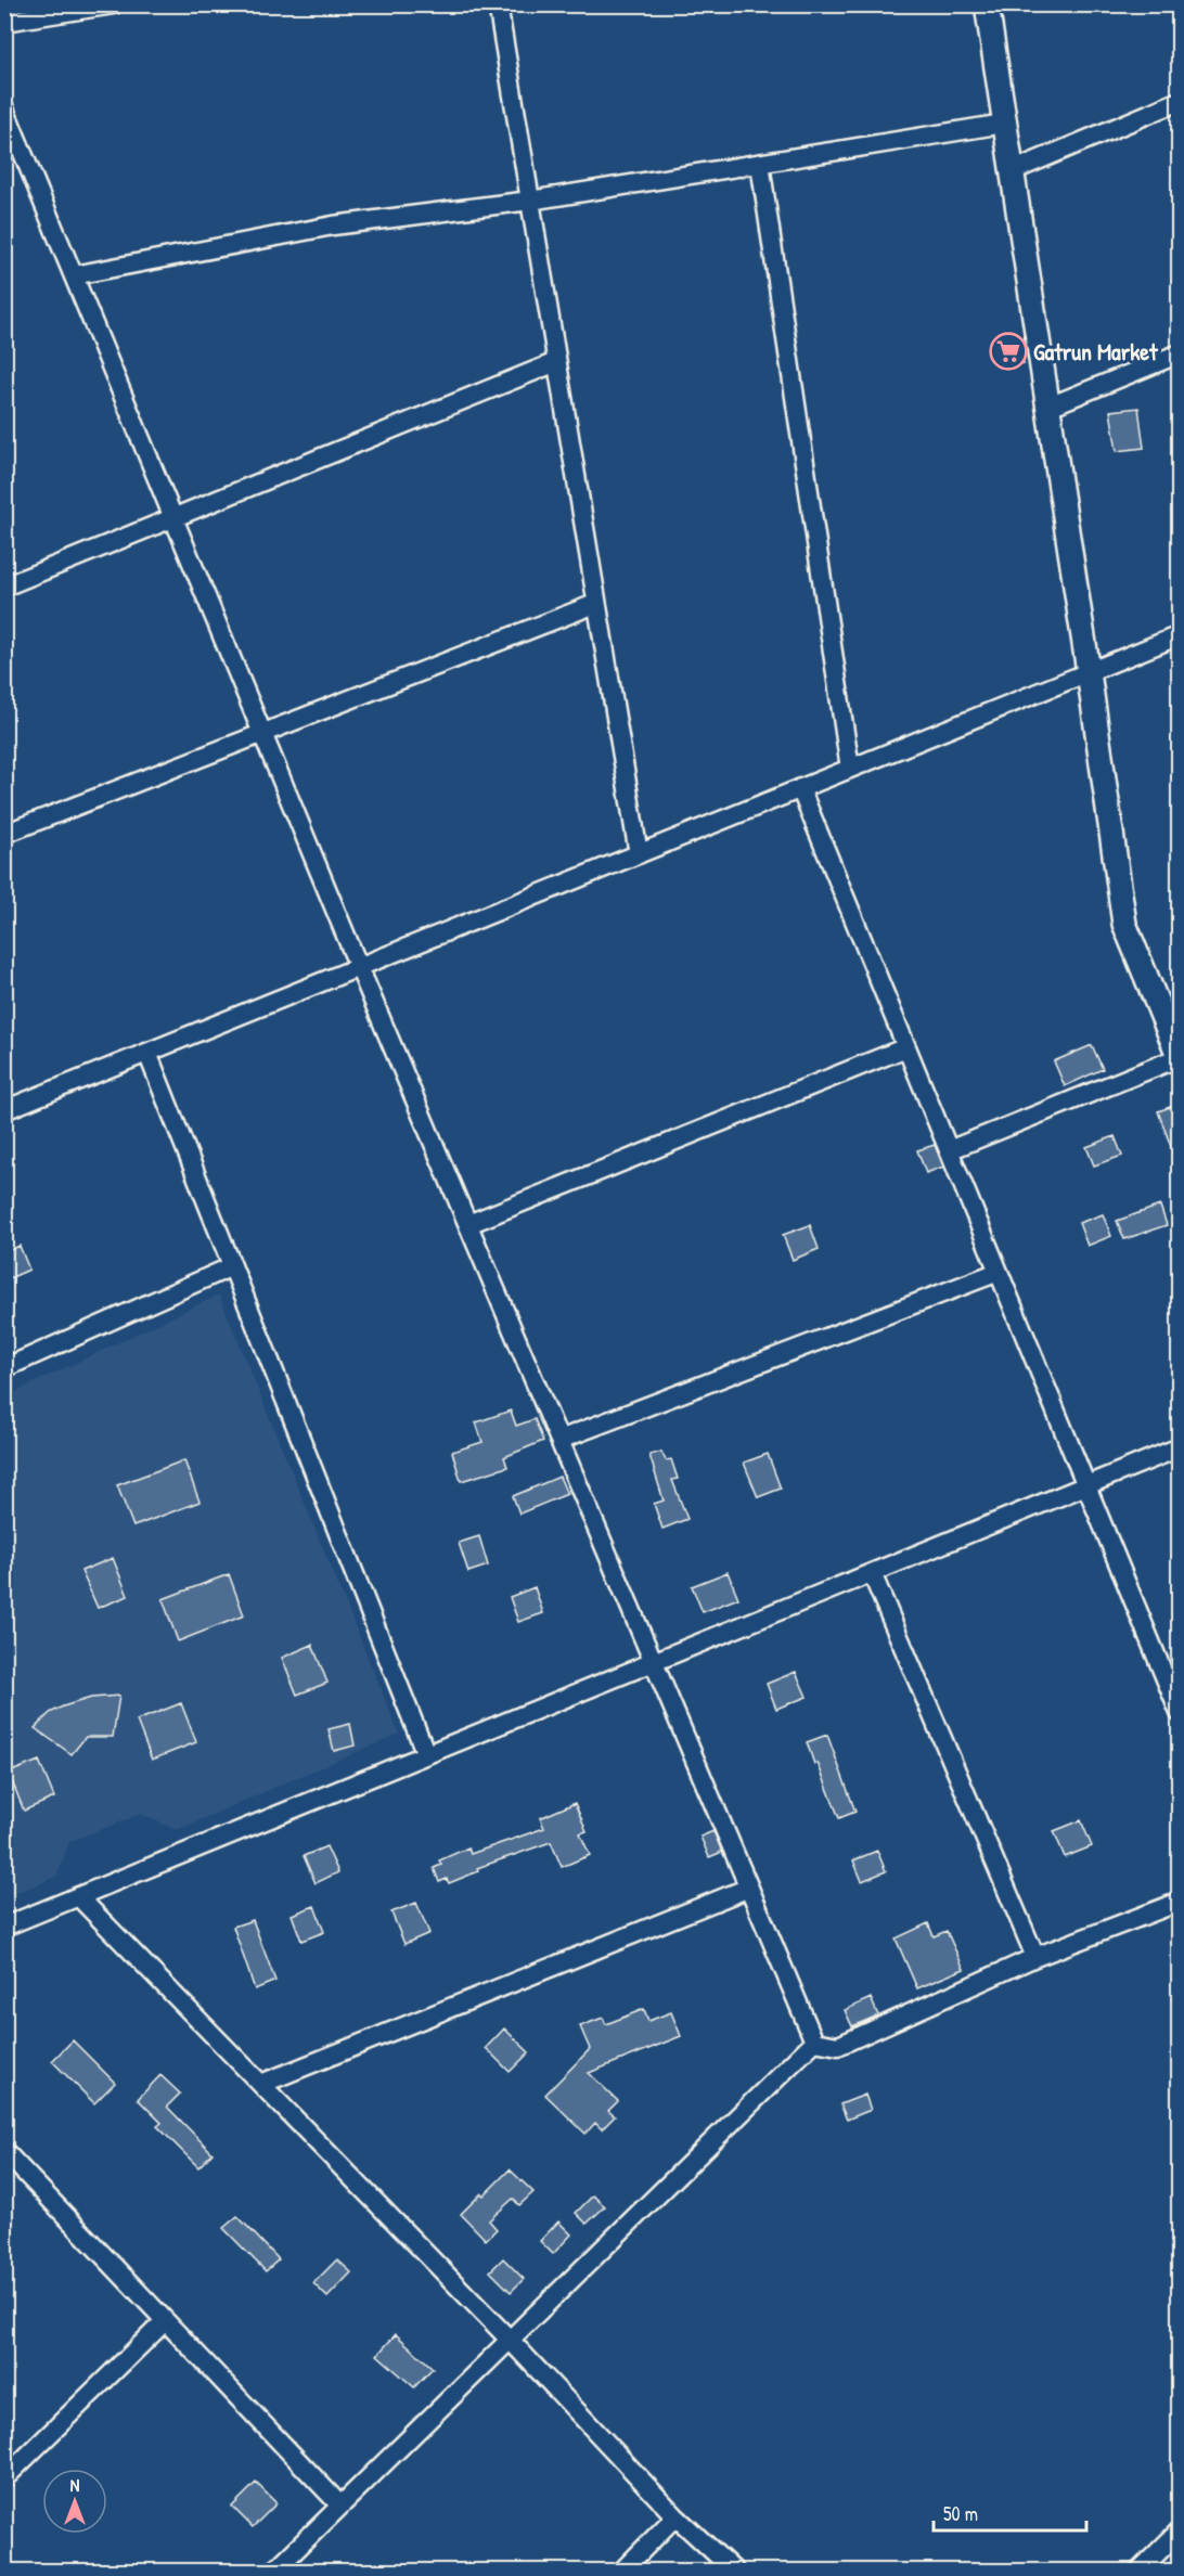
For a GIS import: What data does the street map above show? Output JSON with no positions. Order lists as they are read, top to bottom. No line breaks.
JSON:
{"places":{"supermarket":["Gatrun Market"]},"scale_bar":"50 m","north":"top"}
